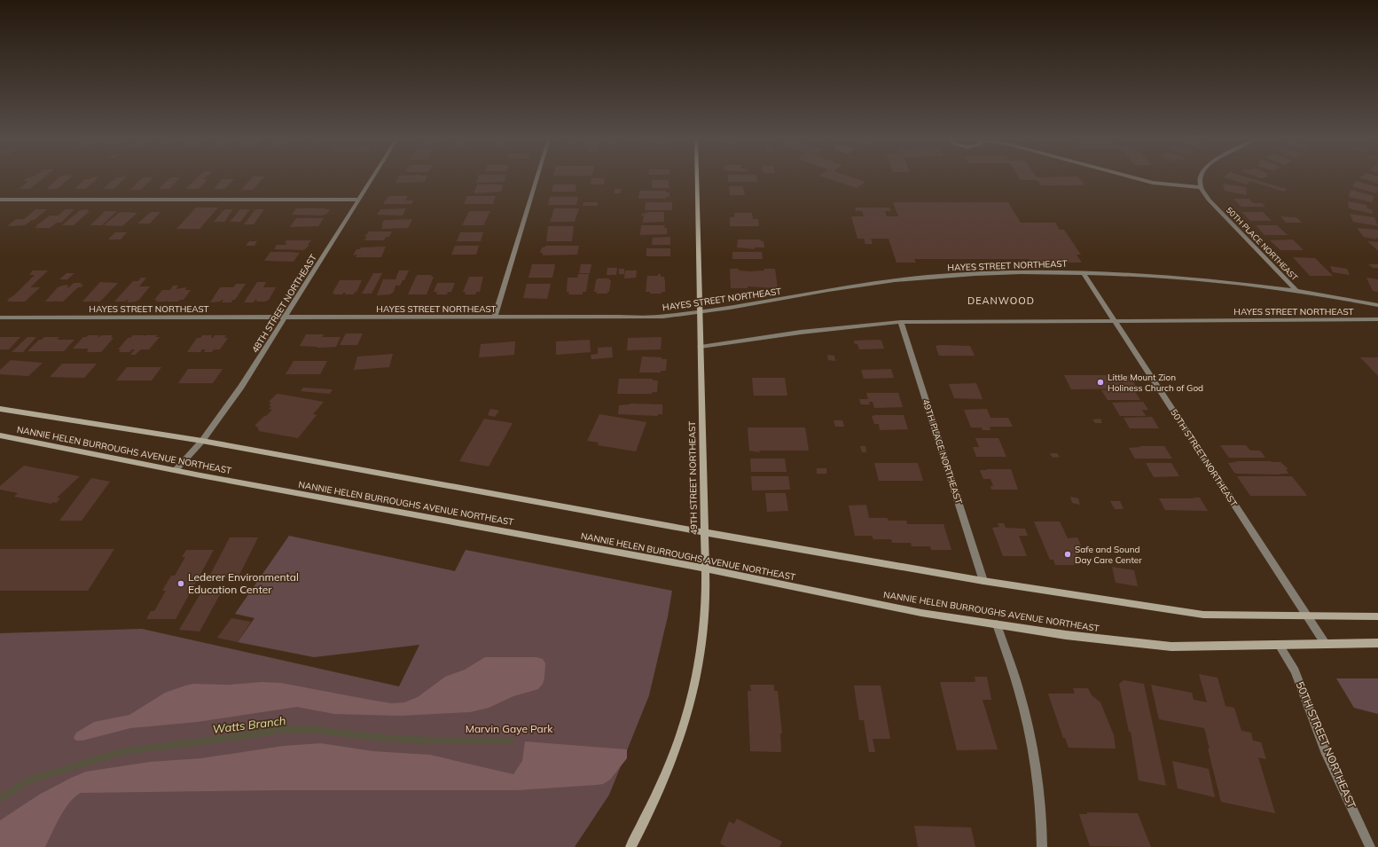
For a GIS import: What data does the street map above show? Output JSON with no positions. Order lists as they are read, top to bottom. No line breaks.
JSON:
{"streets":{"main road":["NANNIE HELEN BURROUGHS AVENUE NORTHEAST","49TH STREET NORTHEAST"],"street":["50TH PLACE NORTHEAST","HAYES STREET NORTHEAST","48TH STREET NORTHEAST","49TH PLACE NORTHEAST","50TH STREET NORTHEAST"]},"crossings":[["50TH PLACE NORTHEAST","HAYES STREET NORTHEAST"],["HAYES STREET NORTHEAST","48TH STREET NORTHEAST"],["HAYES STREET NORTHEAST","49TH PLACE NORTHEAST"],["HAYES STREET NORTHEAST","50TH STREET NORTHEAST"],["HAYES STREET NORTHEAST","49TH STREET NORTHEAST"],["48TH STREET NORTHEAST","NANNIE HELEN BURROUGHS AVENUE NORTHEAST"],["NANNIE HELEN BURROUGHS AVENUE NORTHEAST","49TH PLACE NORTHEAST"],["NANNIE HELEN BURROUGHS AVENUE NORTHEAST","50TH STREET NORTHEAST"],["NANNIE HELEN BURROUGHS AVENUE NORTHEAST","49TH STREET NORTHEAST"]],"districts":["DEANWOOD"],"water":["Watts Branch"],"parks":["Marvin Gaye Park"],"places":["Little Mount Zion Holiness Church of God","Safe and Sound Day Care Center","Lederer Environmental Education Center"]}
